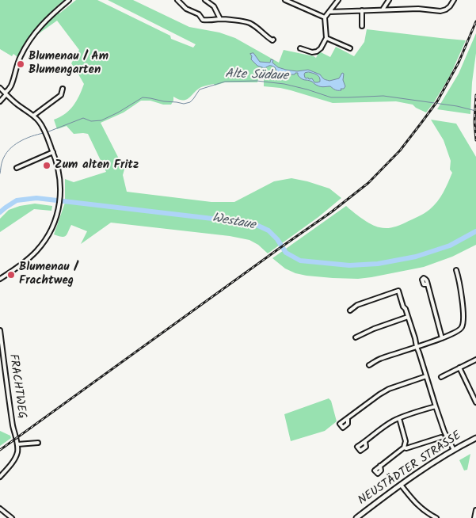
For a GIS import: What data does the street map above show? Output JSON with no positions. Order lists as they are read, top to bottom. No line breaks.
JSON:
{"streets":{"main road":["NEUSTÄDTER STRASSE"],"street":["FRACHTWEG"]},"water":["Alte Südaue","Westaue"],"places":["Blumenau / Am Blumengarten","Zum alten Fritz","Blumenau / Frachtweg"]}
